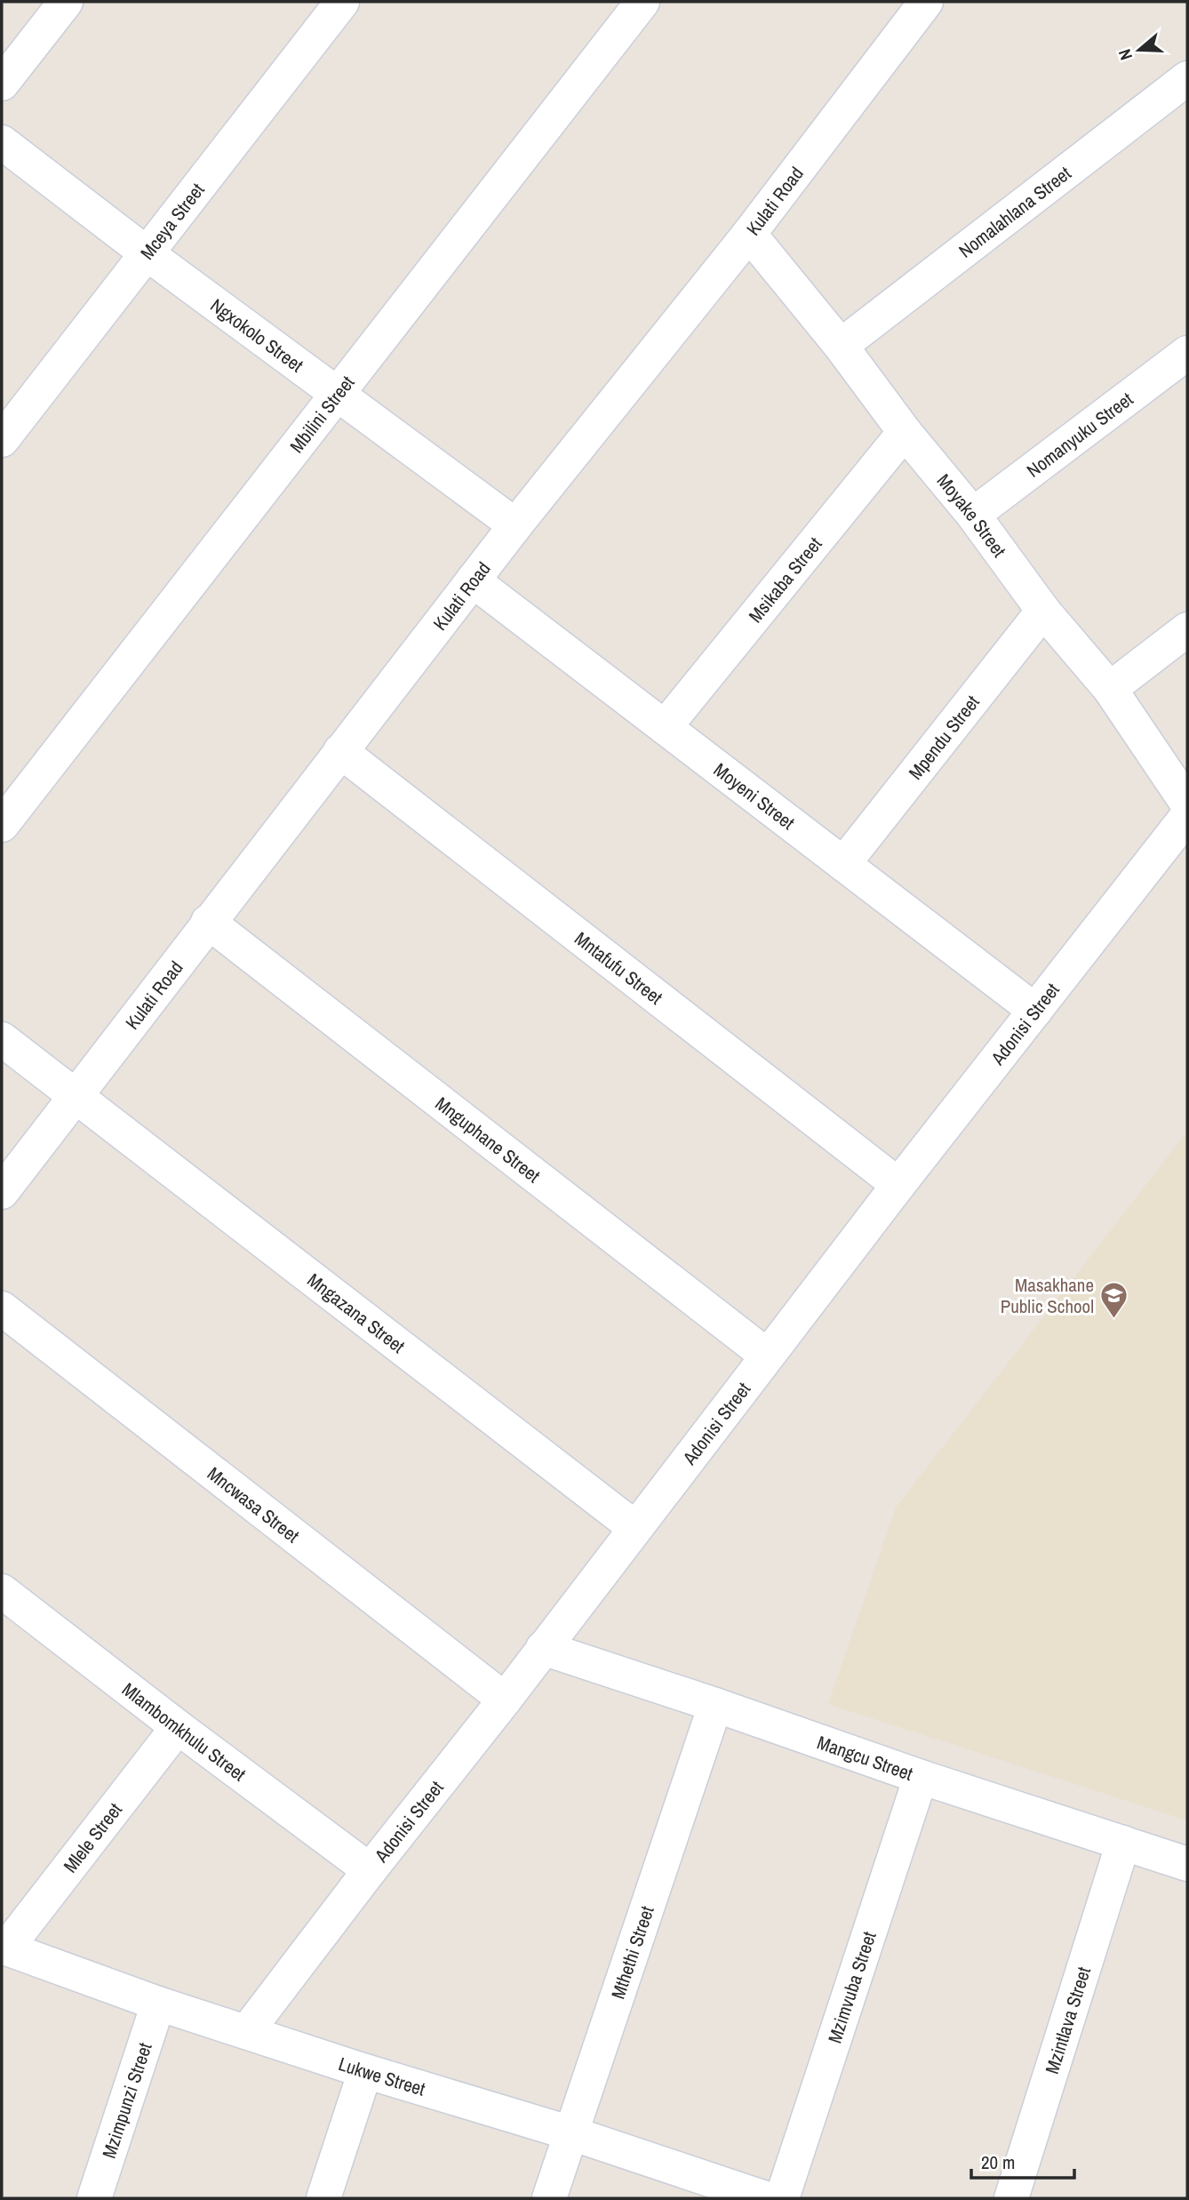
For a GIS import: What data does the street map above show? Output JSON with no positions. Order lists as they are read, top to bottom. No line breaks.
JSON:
{"streets":{"street":["Kulati Road","Nomalahlana Street","Mceya Street","Ngxokolo Street","Mbilini Street","Nomanyuku Street","Moyake Street","Msikaba Street","Mpendu Street","Moyeni Street","Mntafufu Street","Adonisi Street","Mnguphane Street","Mngazana Street","Mncwasa Street","Mlambomkhulu Street","Mangcu Street","Mlele Street","Mthethi Street","Mzimvuba Street","Mzintlava Street","Lukwe Street","Mzimpunzi Street"]},"crossings":[["Kulati Road","Ngxokolo Street"],["Kulati Road","Moyake Street"],["Kulati Road","Moyeni Street"],["Kulati Road","Mntafufu Street"],["Kulati Road","Mnguphane Street"],["Kulati Road","Mngazana Street"],["Nomalahlana Street","Moyake Street"],["Mceya Street","Ngxokolo Street"],["Ngxokolo Street","Mbilini Street"],["Nomanyuku Street","Moyake Street"],["Moyake Street","Msikaba Street"],["Moyake Street","Mpendu Street"],["Msikaba Street","Moyeni Street"],["Mpendu Street","Moyeni Street"],["Moyeni Street","Adonisi Street"],["Mntafufu Street","Adonisi Street"],["Adonisi Street","Mnguphane Street"],["Adonisi Street","Mngazana Street"],["Adonisi Street","Mncwasa Street"],["Adonisi Street","Mlambomkhulu Street"],["Adonisi Street","Mangcu Street"],["Adonisi Street","Lukwe Street"],["Mlambomkhulu Street","Mlele Street"],["Mangcu Street","Mthethi Street"],["Mangcu Street","Mzimvuba Street"],["Mangcu Street","Mzintlava Street"],["Mlele Street","Lukwe Street"],["Mthethi Street","Lukwe Street"],["Lukwe Street","Mzimpunzi Street"]],"places":{"school or university":["Masakhane Public School"]},"scale_bar":"20 m","north":"left"}
